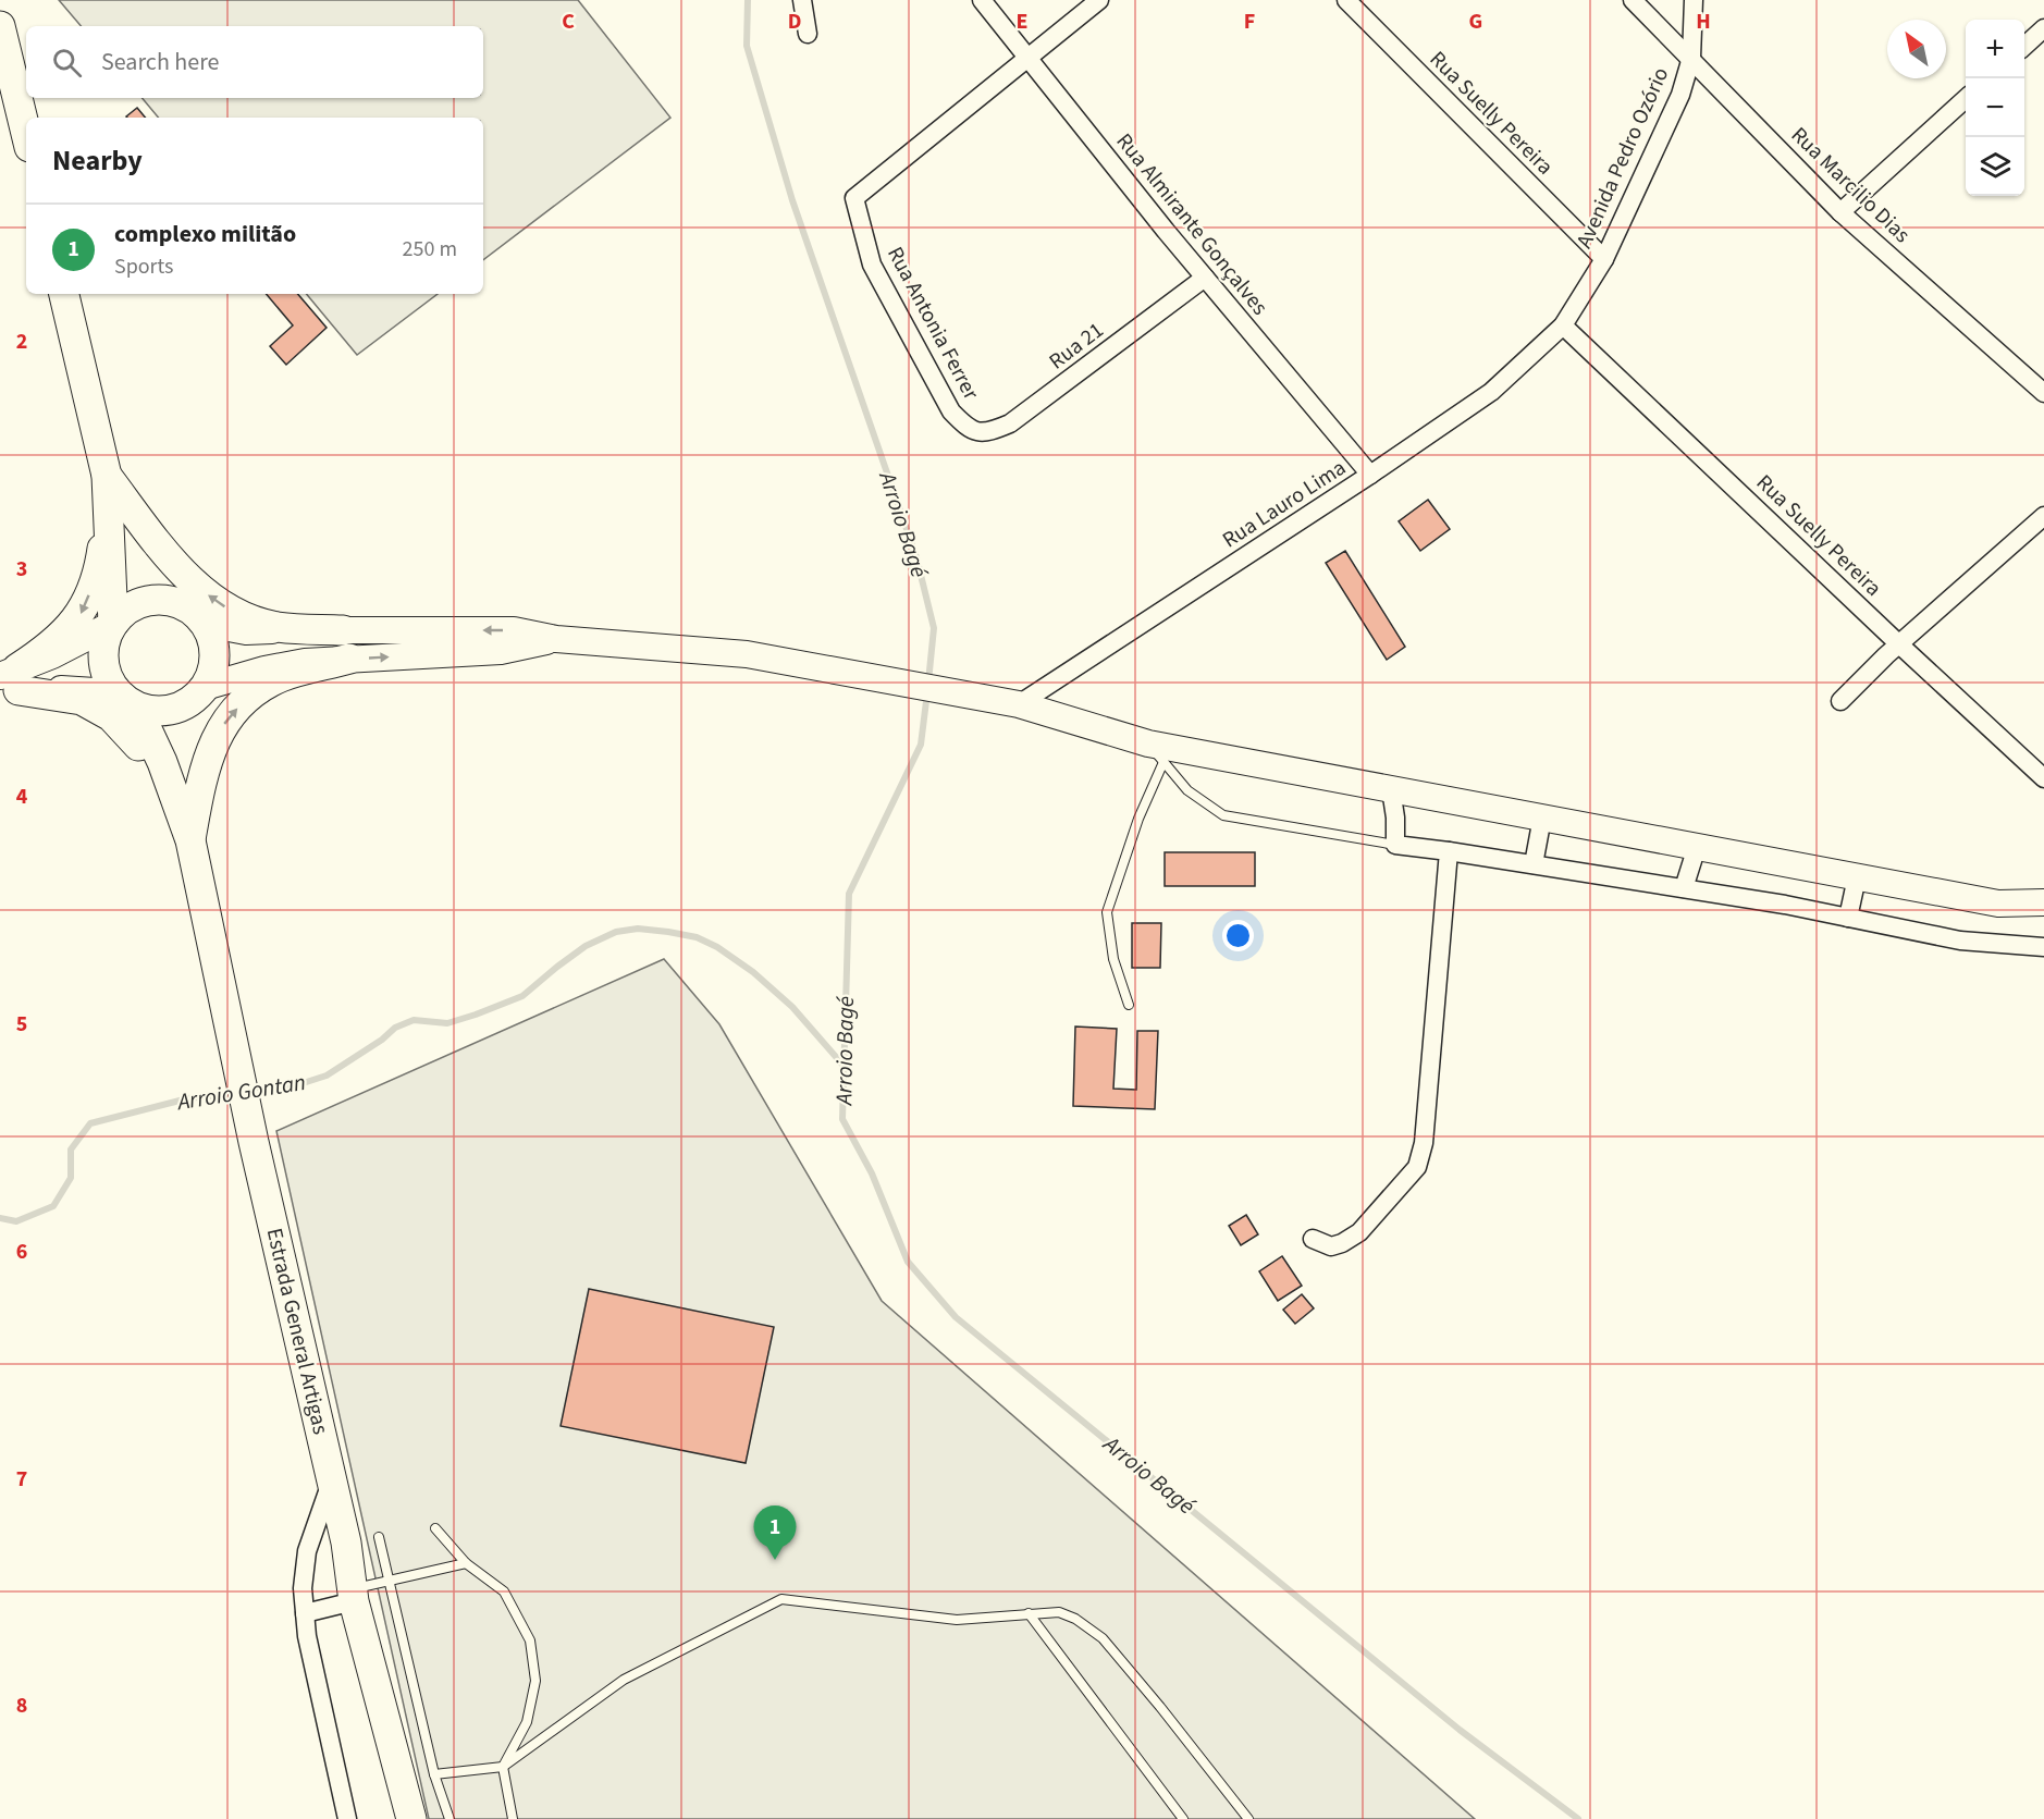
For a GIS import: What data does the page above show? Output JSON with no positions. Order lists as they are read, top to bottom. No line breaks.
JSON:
{"streets":{"main road":["Estrada General Artigas"],"street":["Rua Suelly Pereira","Avenida Pedro Ozório","Rua Marcilio Dias","Rua Almirante Gonçalves","Rua Antonia Ferrer","Rua 21","Rua Lauro Lima"]},"crossings":[["Rua Suelly Pereira","Avenida Pedro Ozório"],["Rua Suelly Pereira","Rua Lauro Lima"],["Avenida Pedro Ozório","Rua Marcilio Dias"],["Avenida Pedro Ozório","Rua Lauro Lima"],["Rua Almirante Gonçalves","Rua Antonia Ferrer"],["Rua Almirante Gonçalves","Rua 21"],["Rua Almirante Gonçalves","Rua Lauro Lima"],["Rua Antonia Ferrer","Rua 21"]],"water":["Arroio Bagé","Arroio Gontan"],"north":"top left","page":{"map_buttons":["+","−"],"search":"Search here","heading":"Nearby","list":[{"mark":"1","name":"complexo militão","note":"Sports","value":"250 m"}],"pins":"1"},"grid":{"columns":["C","D","E","F","G","H"],"rows":["2","3","4","5","6","7","8"]}}
